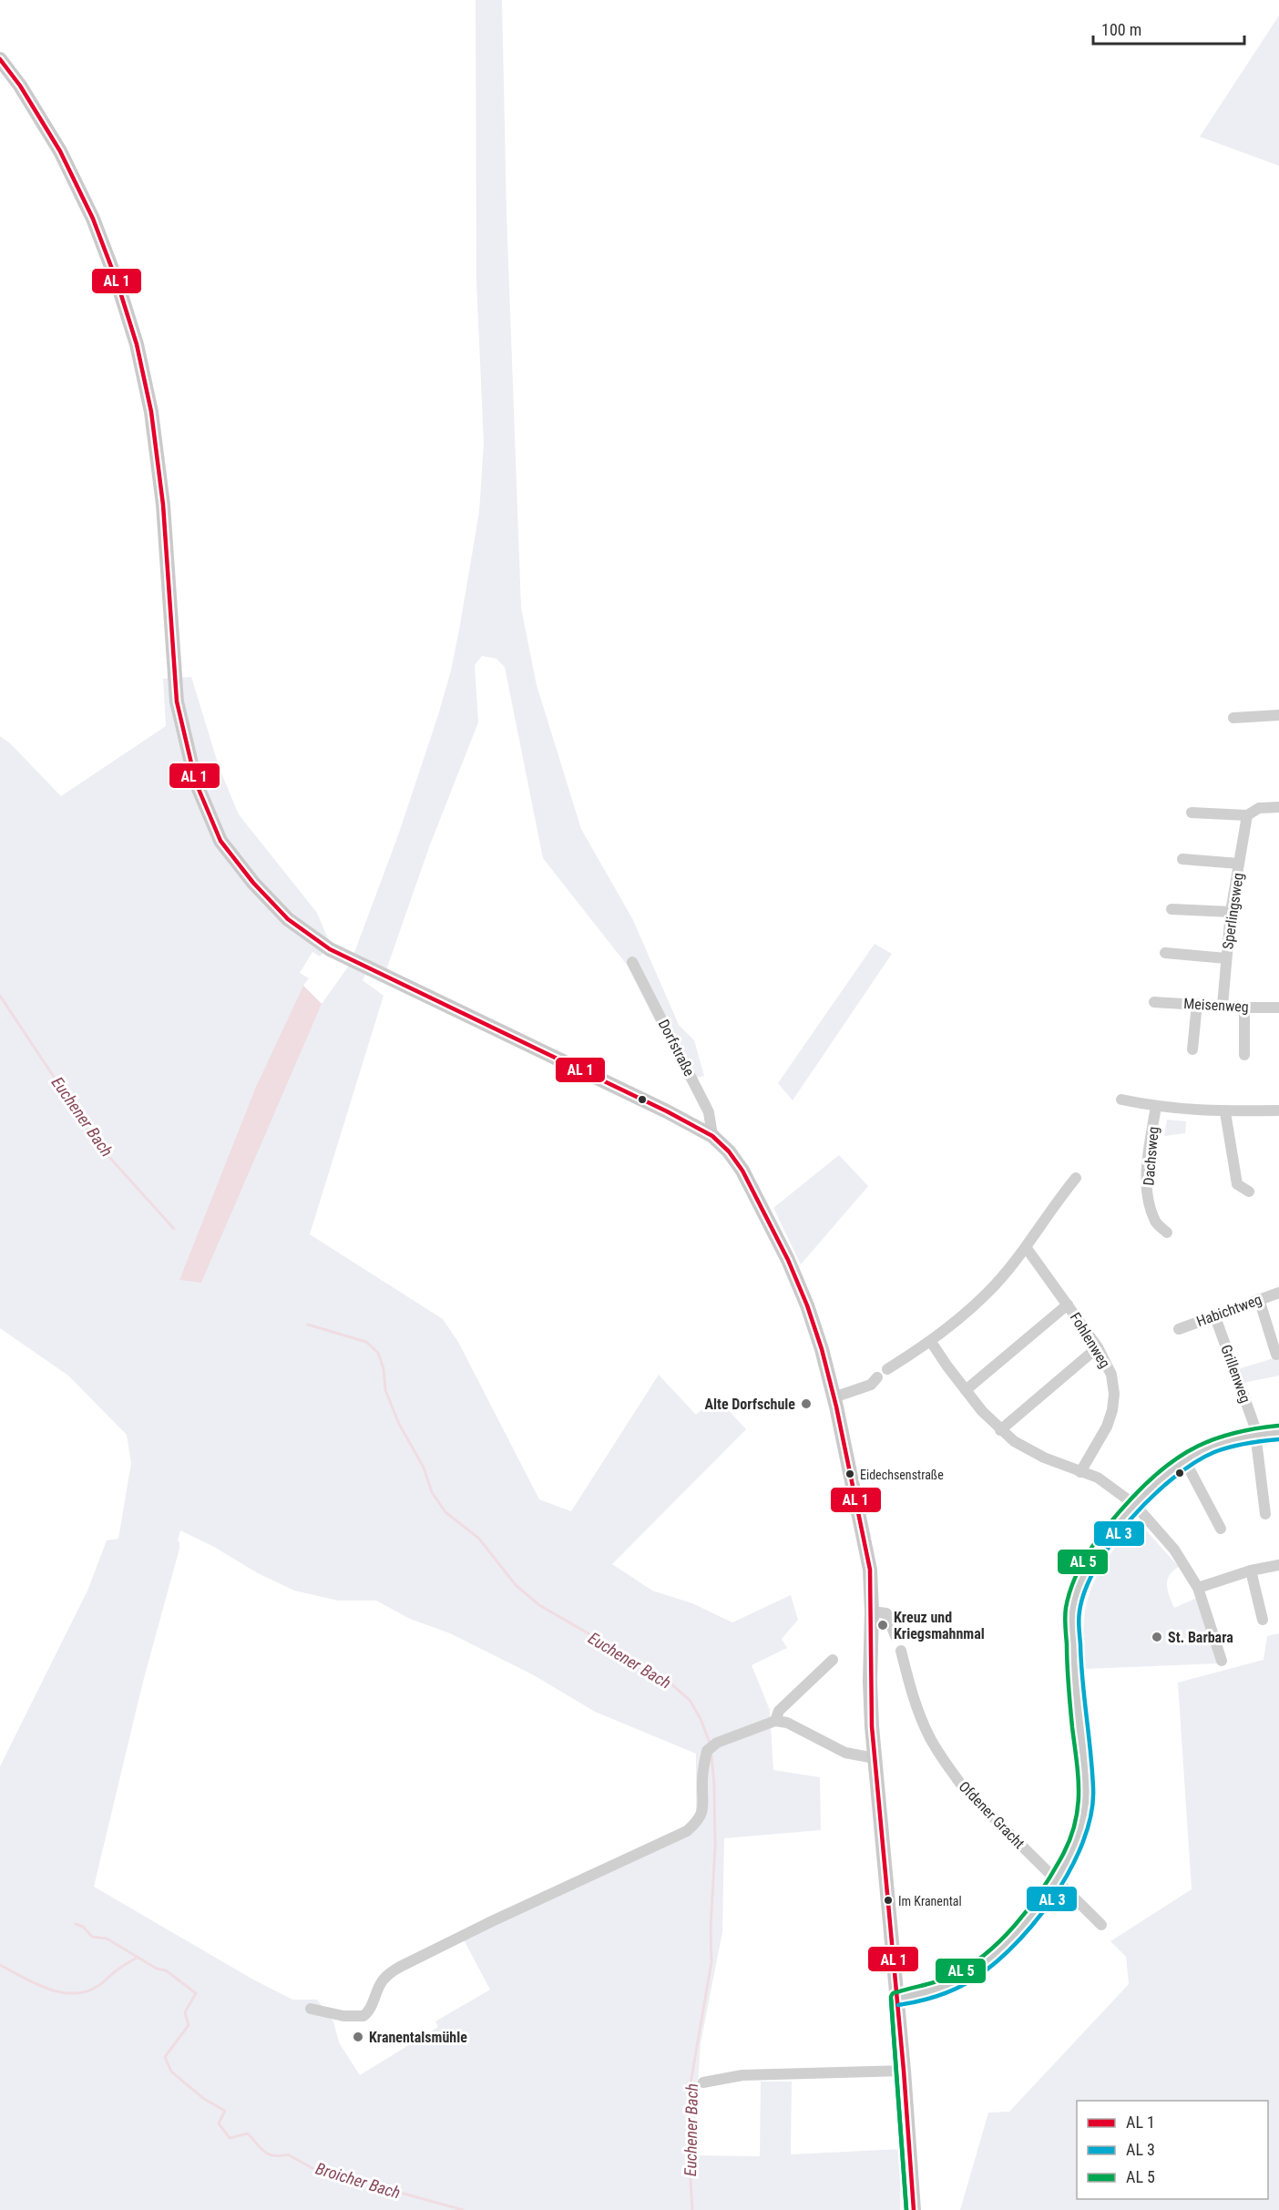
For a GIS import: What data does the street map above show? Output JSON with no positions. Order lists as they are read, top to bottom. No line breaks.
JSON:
{"streets":{"street":["Sperlingsweg","Meisenweg","Dorfstraße","Dachsweg","Habichtweg","Fohlenweg","Grillenweg","Ofdener Gracht"]},"crossings":[["Sperlingsweg","Meisenweg"],["Habichtweg","Grillenweg"]],"water":["Euchener Bach","Broicher Bach"],"places":["Alte Dorfschule","Eidechsenstraße","Kreuz und Kriegsmahnmal","St. Barbara","Im Kranental","Kranentalsmühle"],"legend":["AL 1","AL 3","AL 5"],"scale_bar":"100 m"}
